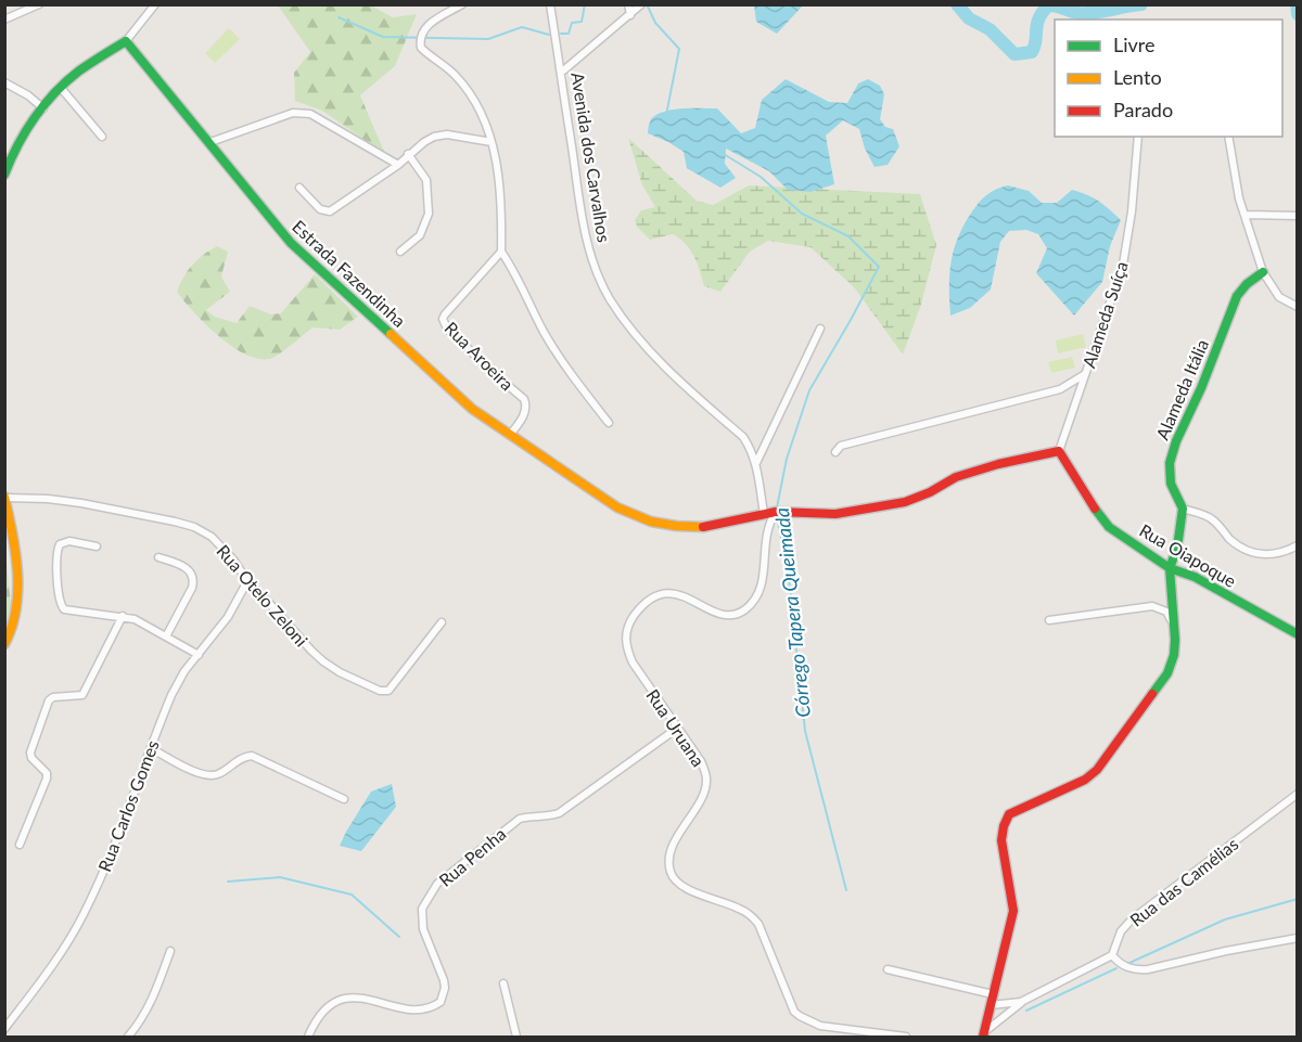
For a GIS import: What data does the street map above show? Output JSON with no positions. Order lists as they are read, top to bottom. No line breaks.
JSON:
{"streets":{"street":["Avenida dos Carvalhos","Estrada Fazendinha","Alameda Suíça","Rua Aroeira","Alameda Itália","Rua Oiapoque","Rua Otelo Zeloni","Rua Uruana","Rua Carlos Gomes","Rua Penha","Rua das Camélias"]},"crossings":[["Avenida dos Carvalhos","Estrada Fazendinha"],["Estrada Fazendinha","Rua Aroeira"],["Alameda Suíça","Rua Oiapoque"],["Rua Otelo Zeloni","Rua Carlos Gomes"],["Rua Uruana","Rua Penha"]],"water":["Córrego Tapera Queimada"],"legend":["Livre","Lento","Parado"]}
